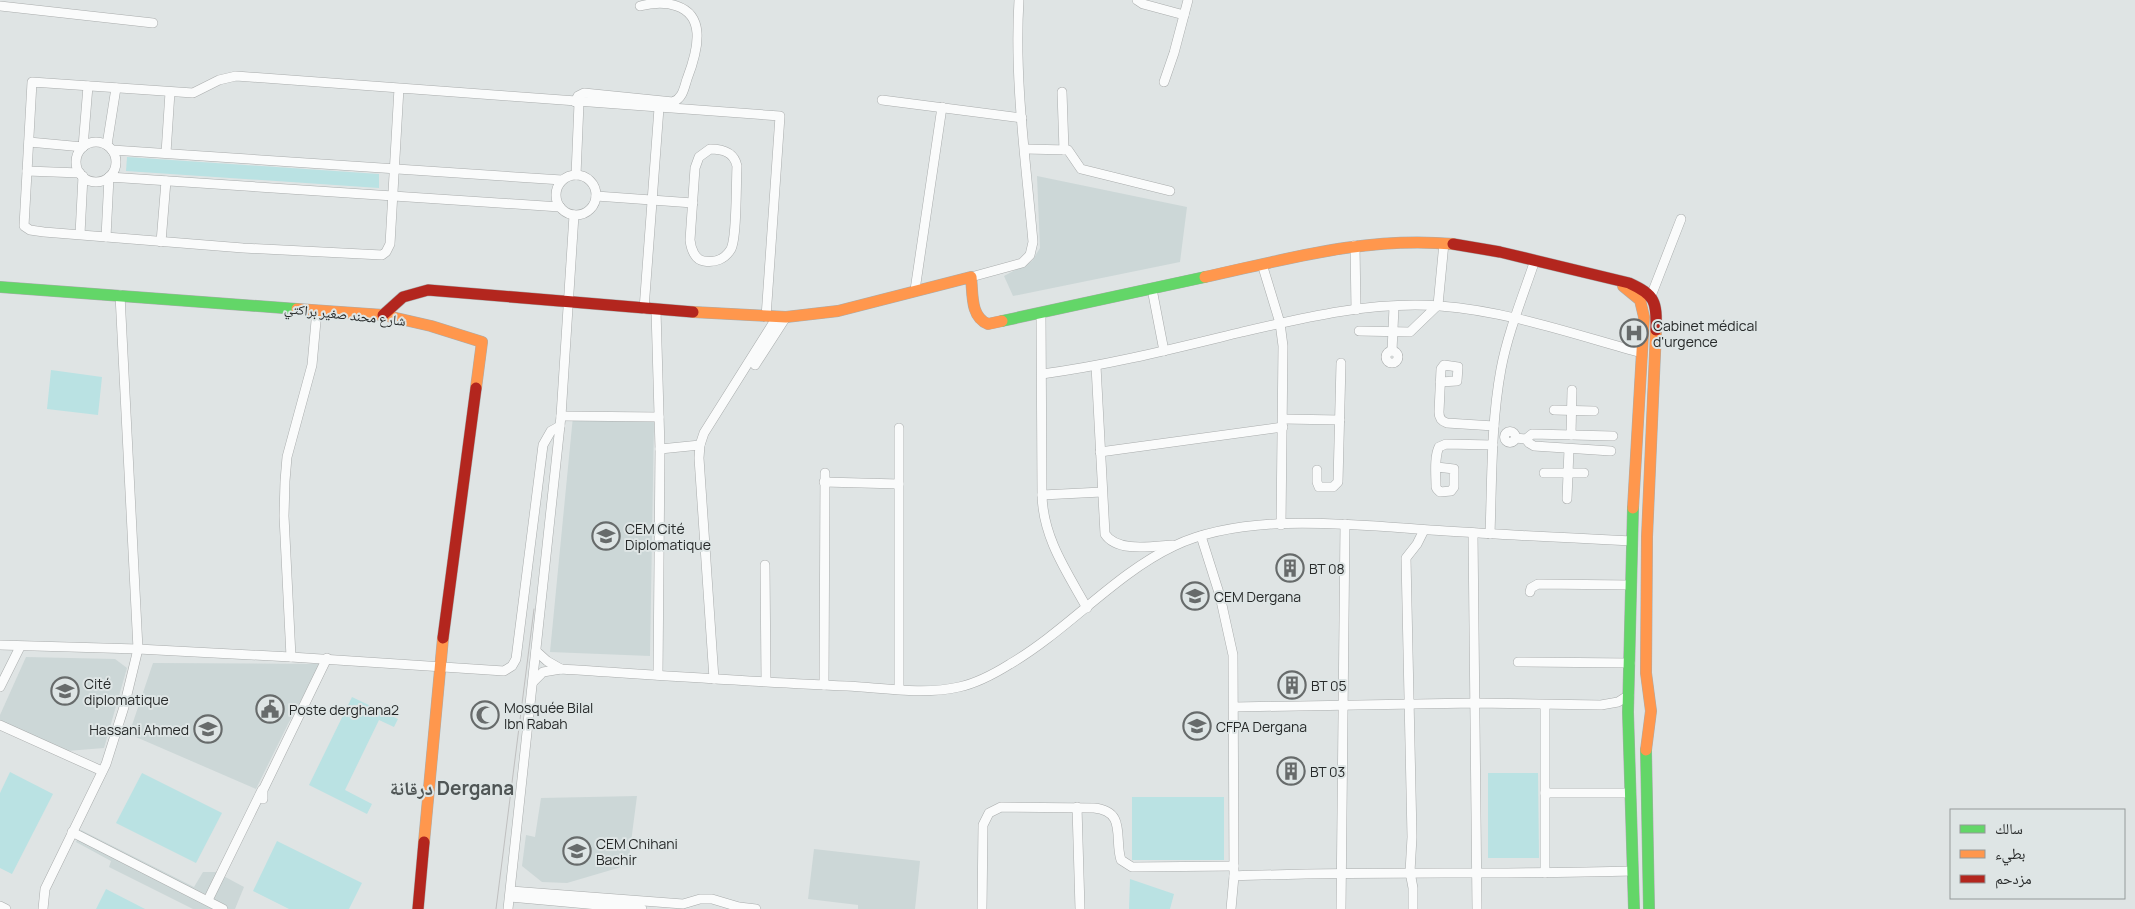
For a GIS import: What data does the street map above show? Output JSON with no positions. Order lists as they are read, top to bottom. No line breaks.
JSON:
{"streets":{"street":["شارع محند صغير براكتي"]},"districts":["درقانة Dergana"],"places":{"hospital":["Cabinet médical d'urgence"],"school or university":["CEM Cité Diplomatique","CEM Dergana","Cité diplomatique","CFPA Dergana","Hassani Ahmed","CEM Chihani Bachir"],"building":["BT 08","BT 05","BT 03"],"public building":["Poste derghana2"],"mosque":["Mosquée Bilal Ibn Rabah"]},"legend":["سالك","بطيء","مزدحم"]}
